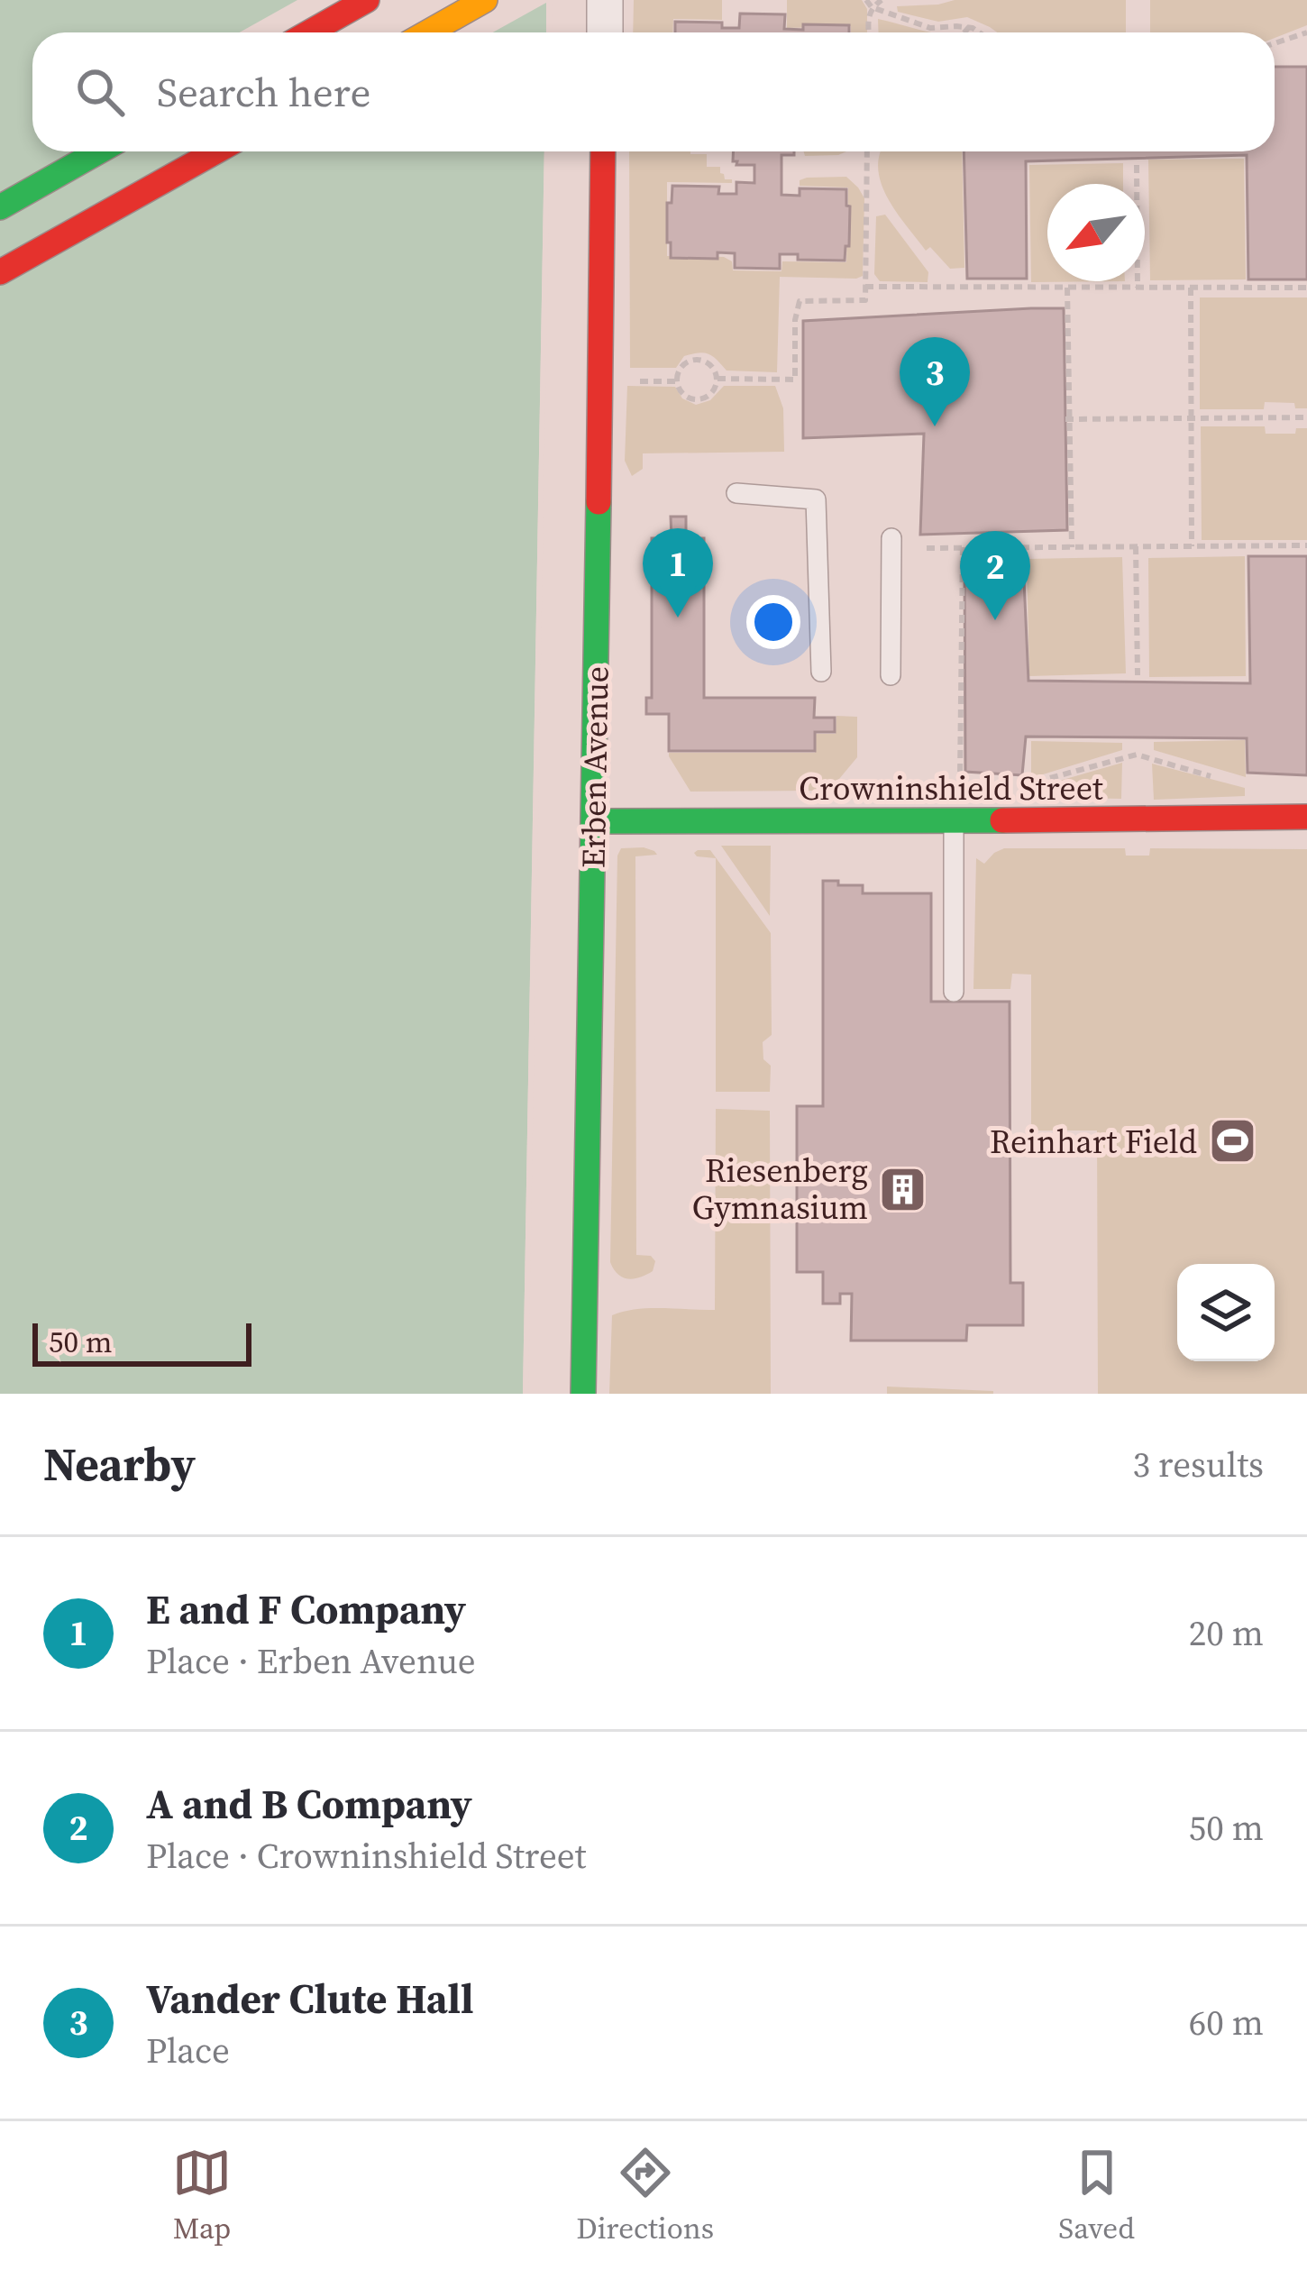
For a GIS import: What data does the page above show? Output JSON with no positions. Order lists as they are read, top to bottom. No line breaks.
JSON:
{"streets":{"main road":["Erben Avenue","Crowninshield Street"]},"crossings":[["Erben Avenue","Crowninshield Street"]],"places":{"sports":["Reinhart Field"],"building":["Riesenberg Gymnasium"]},"scale_bar":"50 m","north":"bottom left","page":{"search":"Search here","pins":["3","1","2"],"scale":"50 m","heading":["Nearby","3 results"],"list":[{"mark":"1","name":"E and F Company","note":"Place · Erben Avenue","value":"20 m"},{"mark":"2","name":"A and B Company","note":"Place · Crowninshield Street","value":"50 m"},{"mark":"3","name":"Vander Clute Hall","note":"Place","value":"60 m"}],"nav":["Map","Directions","Saved"]}}
